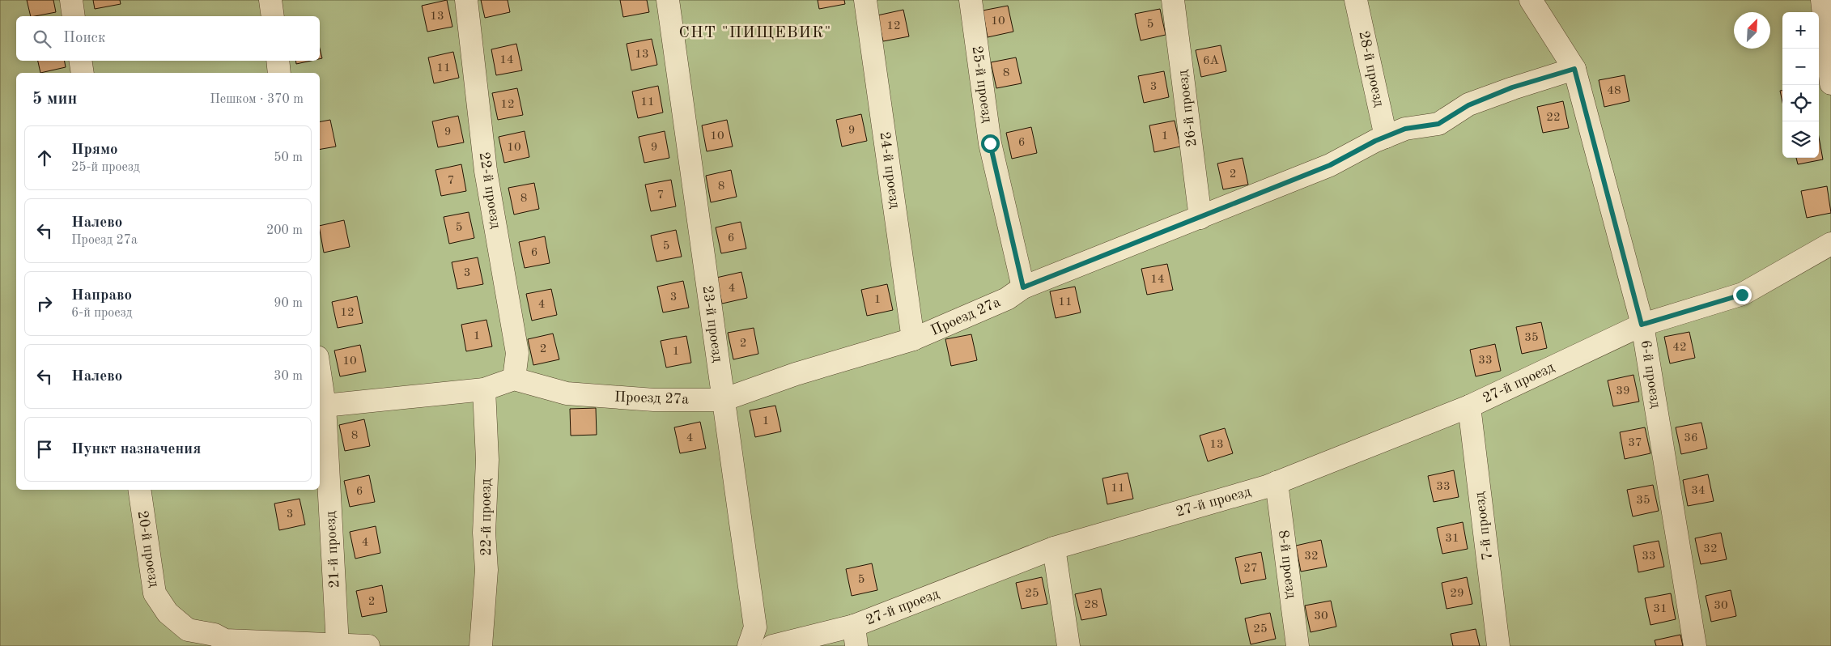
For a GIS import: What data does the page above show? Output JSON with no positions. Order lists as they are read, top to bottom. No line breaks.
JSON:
{"streets":{"street":["28-й проезд","25-й проезд","26-й проезд","24-й проезд","22-й проезд","Проезд 27а","23-й проезд","6-й проезд","27-й проезд","7-й проезд","20-й проезд","21-й проезд","8-й проезд"]},"crossings":[["28-й проезд","Проезд 27а"],["25-й проезд","Проезд 27а"],["26-й проезд","Проезд 27а"],["24-й проезд","Проезд 27а"],["22-й проезд","Проезд 27а"],["Проезд 27а","23-й проезд"],["Проезд 27а","6-й проезд"],["6-й проезд","27-й проезд"],["27-й проезд","7-й проезд"],["27-й проезд","8-й проезд"]],"districts":["СНТ \"ПИЩЕВИК\""],"house_numbers":["13","10","5","12","13","14","6А","11","8","3","48","11","12","22","9","9","10","1","6","10","9","2","7","8","7","8","5","6","5","6","3","14","4","3","1","11","4","12","1","35","2","42","2","1","33","10","39","1","8","4","36","37","13","33","11","34","6","35","3","31","4","32","32","33","27","5","25","29","2","28","30","31","30","25"],"north":"top right","page":{"map_buttons":["+","−"],"search":"Поиск","heading":["5 мин","Пешком · 370 m"],"list":[["Прямо","25-й проезд","50 m"],["Налево","Проезд 27а","200 m"],["Направо","6-й проезд","90 m"],["Налево","30 m"],"Пункт назначения"]}}
